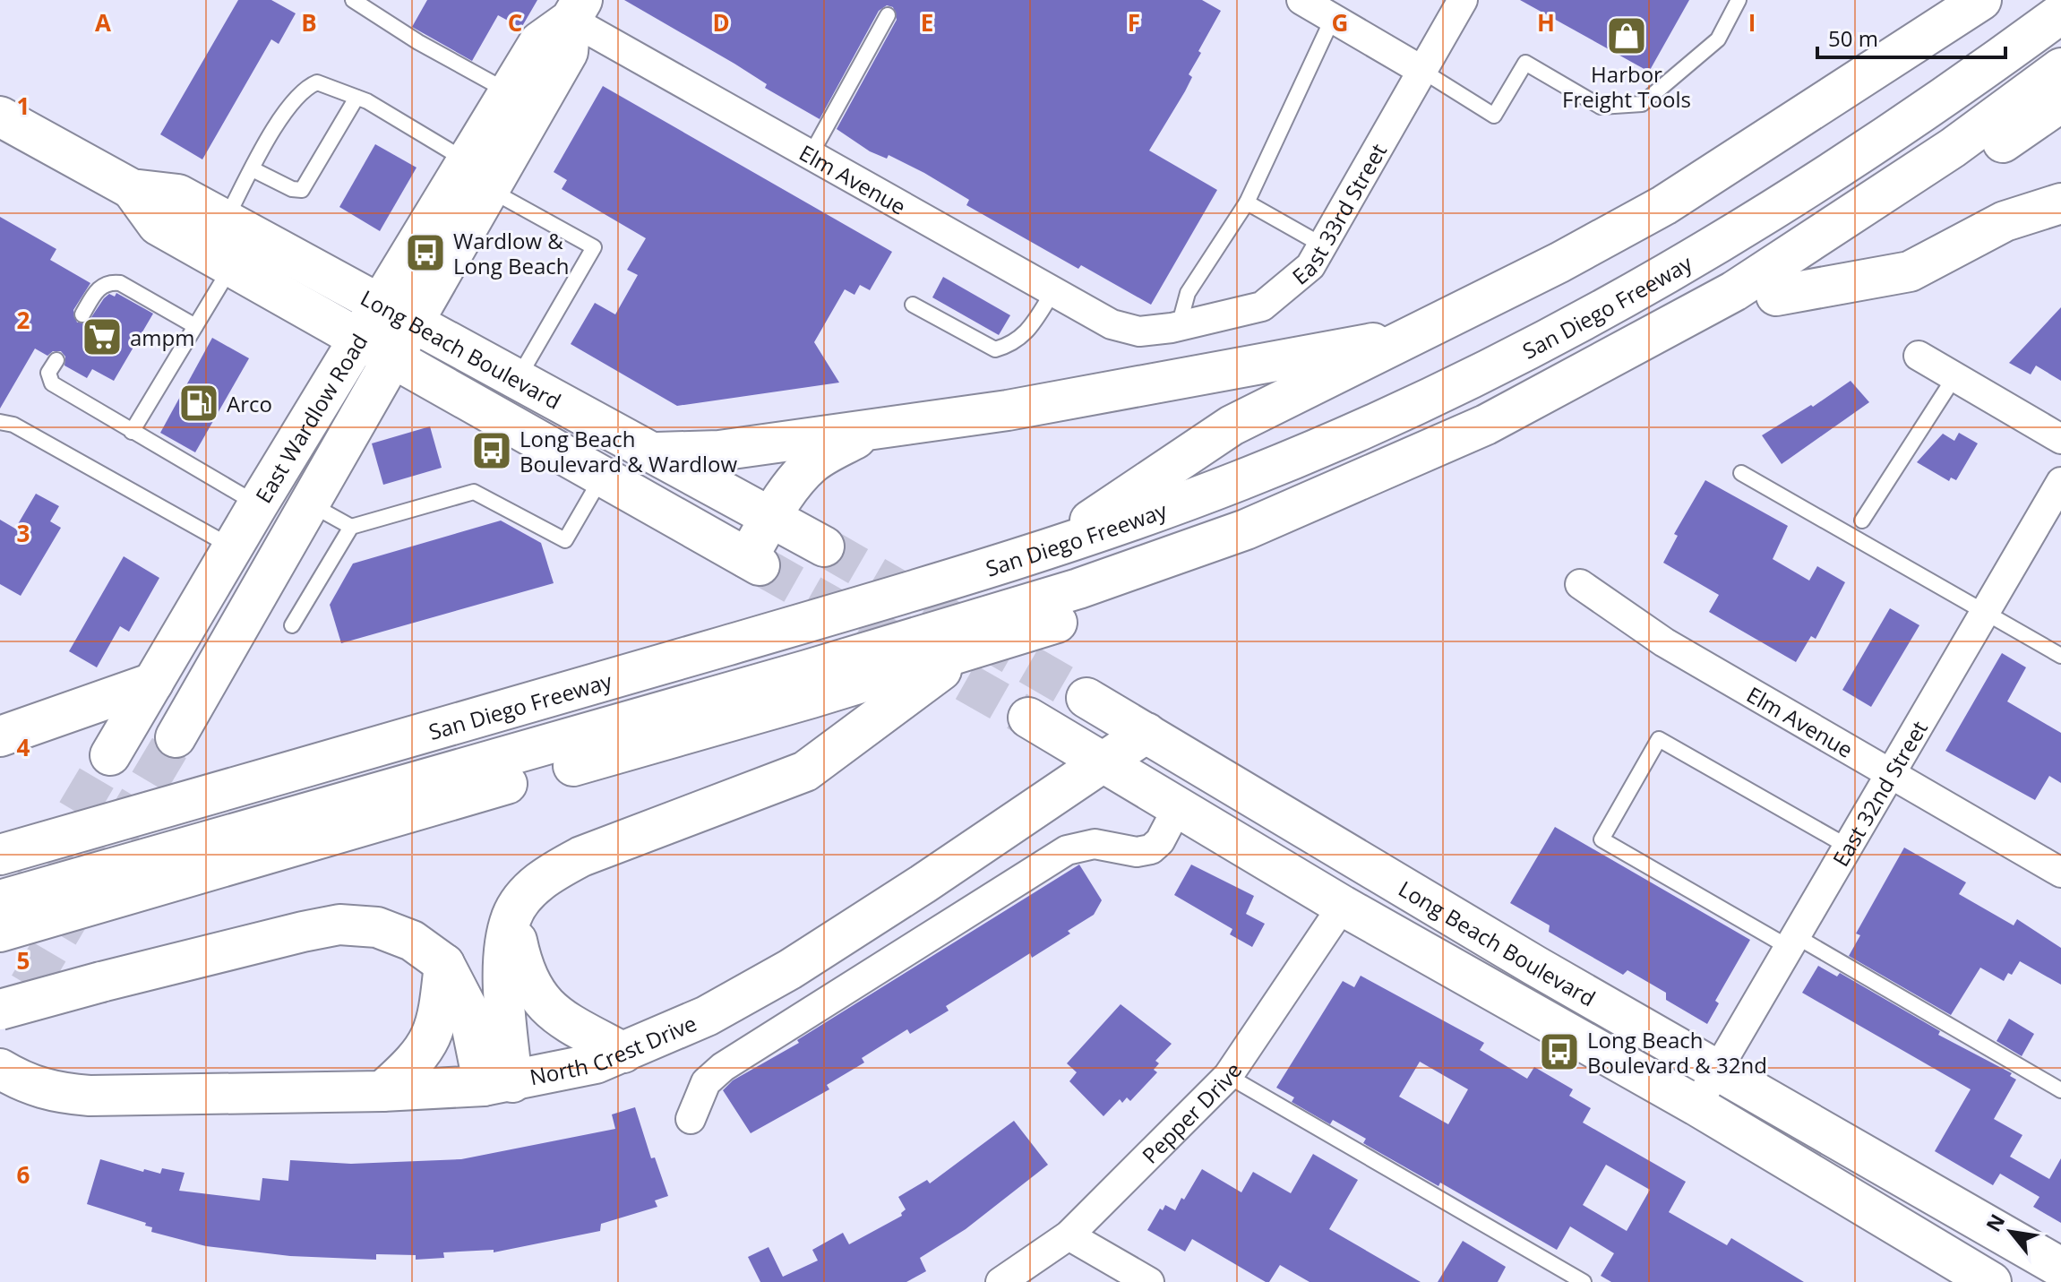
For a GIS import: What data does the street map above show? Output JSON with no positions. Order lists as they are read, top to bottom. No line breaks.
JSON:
{"streets":{"main road":["San Diego Freeway","Long Beach Boulevard","East Wardlow Road","North Crest Drive"],"street":["Elm Avenue","East 33rd Street","East 32nd Street","Pepper Drive"]},"crossings":[["Elm Avenue","East 33rd Street"],["Elm Avenue","East Wardlow Road"],["Elm Avenue","East 32nd Street"],["Long Beach Boulevard","East Wardlow Road"],["Long Beach Boulevard","East 32nd Street"],["Long Beach Boulevard","North Crest Drive"],["Long Beach Boulevard","Pepper Drive"]],"places":{"shop":["Harbor Freight Tools"],"bus stop":["Wardlow & Long Beach","Long Beach Boulevard & Wardlow","Long Beach Boulevard & 32nd"],"supermarket":["ampm"],"fuel station":["Arco"]},"scale_bar":"50 m","north":"top left","grid":{"columns":["A","B","C","D","E","F","G","H","I"],"rows":["1","2","3","4","5","6"]}}
